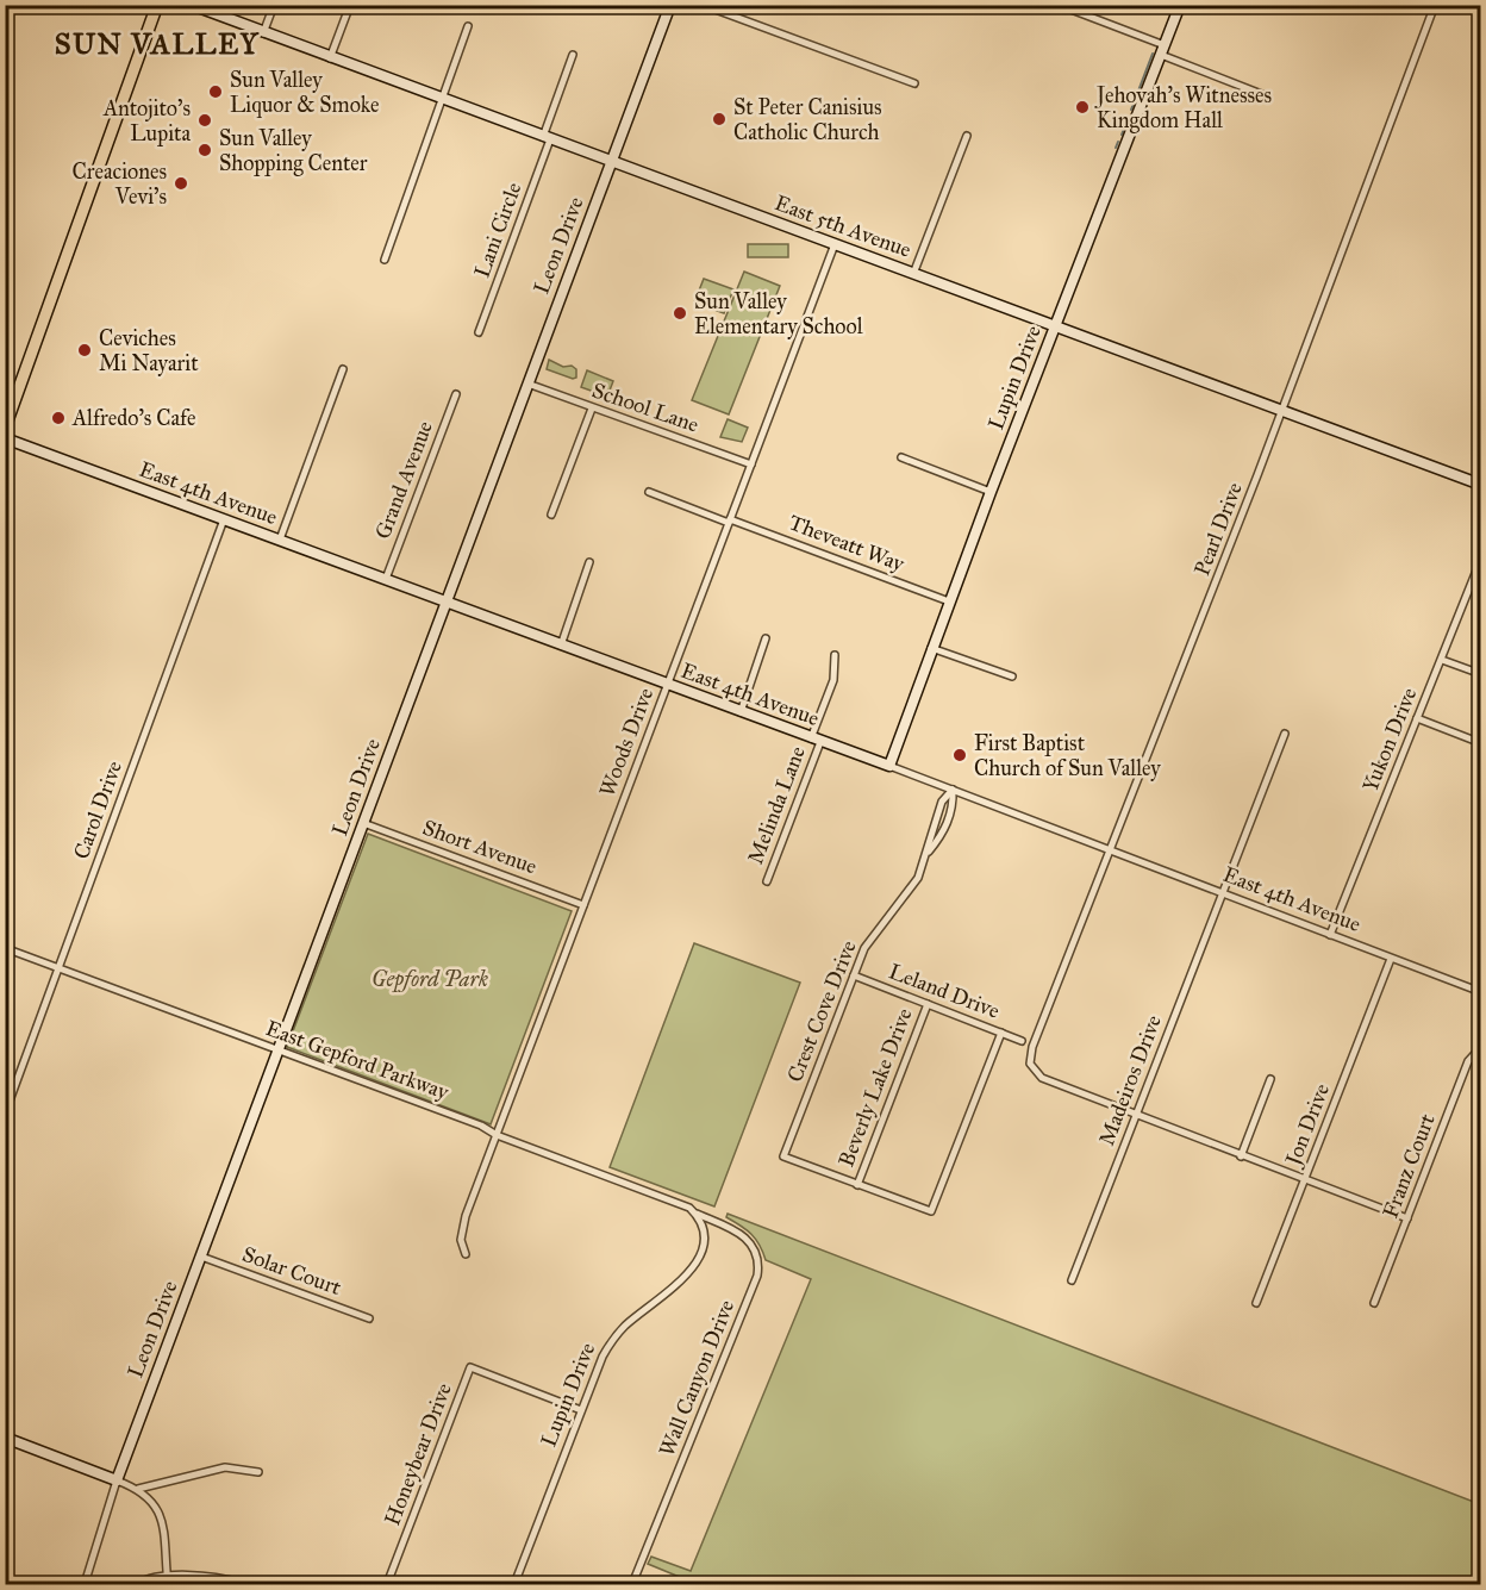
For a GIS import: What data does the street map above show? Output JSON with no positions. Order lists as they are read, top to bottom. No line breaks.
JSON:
{"streets":{"street":["East 5th Avenue","Lani Circle","Leon Drive","Lupin Drive","School Lane","Grand Avenue","East 4th Avenue","Pearl Drive","Theveatt Way","Yukon Drive","Woods Drive","Melinda Lane","Carol Drive","Short Avenue","Leland Drive","Crest Cove Drive","East Gepford Parkway","Madeiros Drive","Beverly Lake Drive","Jon Drive","Franz Court","Solar Court","Wall Canyon Drive","Honeybear Drive"]},"crossings":[["East 5th Avenue","Lani Circle"],["East 5th Avenue","Leon Drive"],["East 5th Avenue","Lupin Drive"],["East 5th Avenue","Pearl Drive"],["East 5th Avenue","Woods Drive"],["Leon Drive","School Lane"],["Leon Drive","East 4th Avenue"],["Leon Drive","Short Avenue"],["Leon Drive","East Gepford Parkway"],["Leon Drive","Solar Court"],["Lupin Drive","East 4th Avenue"],["Lupin Drive","Theveatt Way"],["Lupin Drive","East Gepford Parkway"],["Lupin Drive","Wall Canyon Drive"],["Lupin Drive","Honeybear Drive"],["School Lane","Woods Drive"],["Grand Avenue","East 4th Avenue"],["East 4th Avenue","Pearl Drive"],["East 4th Avenue","Yukon Drive"],["East 4th Avenue","Woods Drive"],["East 4th Avenue","Melinda Lane"],["East 4th Avenue","Carol Drive"],["East 4th Avenue","Crest Cove Drive"],["East 4th Avenue","Madeiros Drive"],["East 4th Avenue","Jon Drive"],["Pearl Drive","Madeiros Drive"],["Theveatt Way","Woods Drive"],["Woods Drive","Short Avenue"],["Woods Drive","East Gepford Parkway"],["Carol Drive","East Gepford Parkway"],["Leland Drive","Crest Cove Drive"],["Leland Drive","Beverly Lake Drive"],["Crest Cove Drive","Beverly Lake Drive"],["East Gepford Parkway","Wall Canyon Drive"]],"districts":["SUN VALLEY"],"parks":["Gepford Park"],"places":["Sun Valley Liquor & Smoke","Jehovah's Witnesses Kingdom Hall","St Peter Canisius Catholic Church","Antojito's Lupita","Sun Valley Shopping Center","Creaciones Vevi's","Sun Valley Elementary School","Ceviches Mi Nayarit","Alfredo's Cafe","First Baptist Church of Sun Valley"]}
